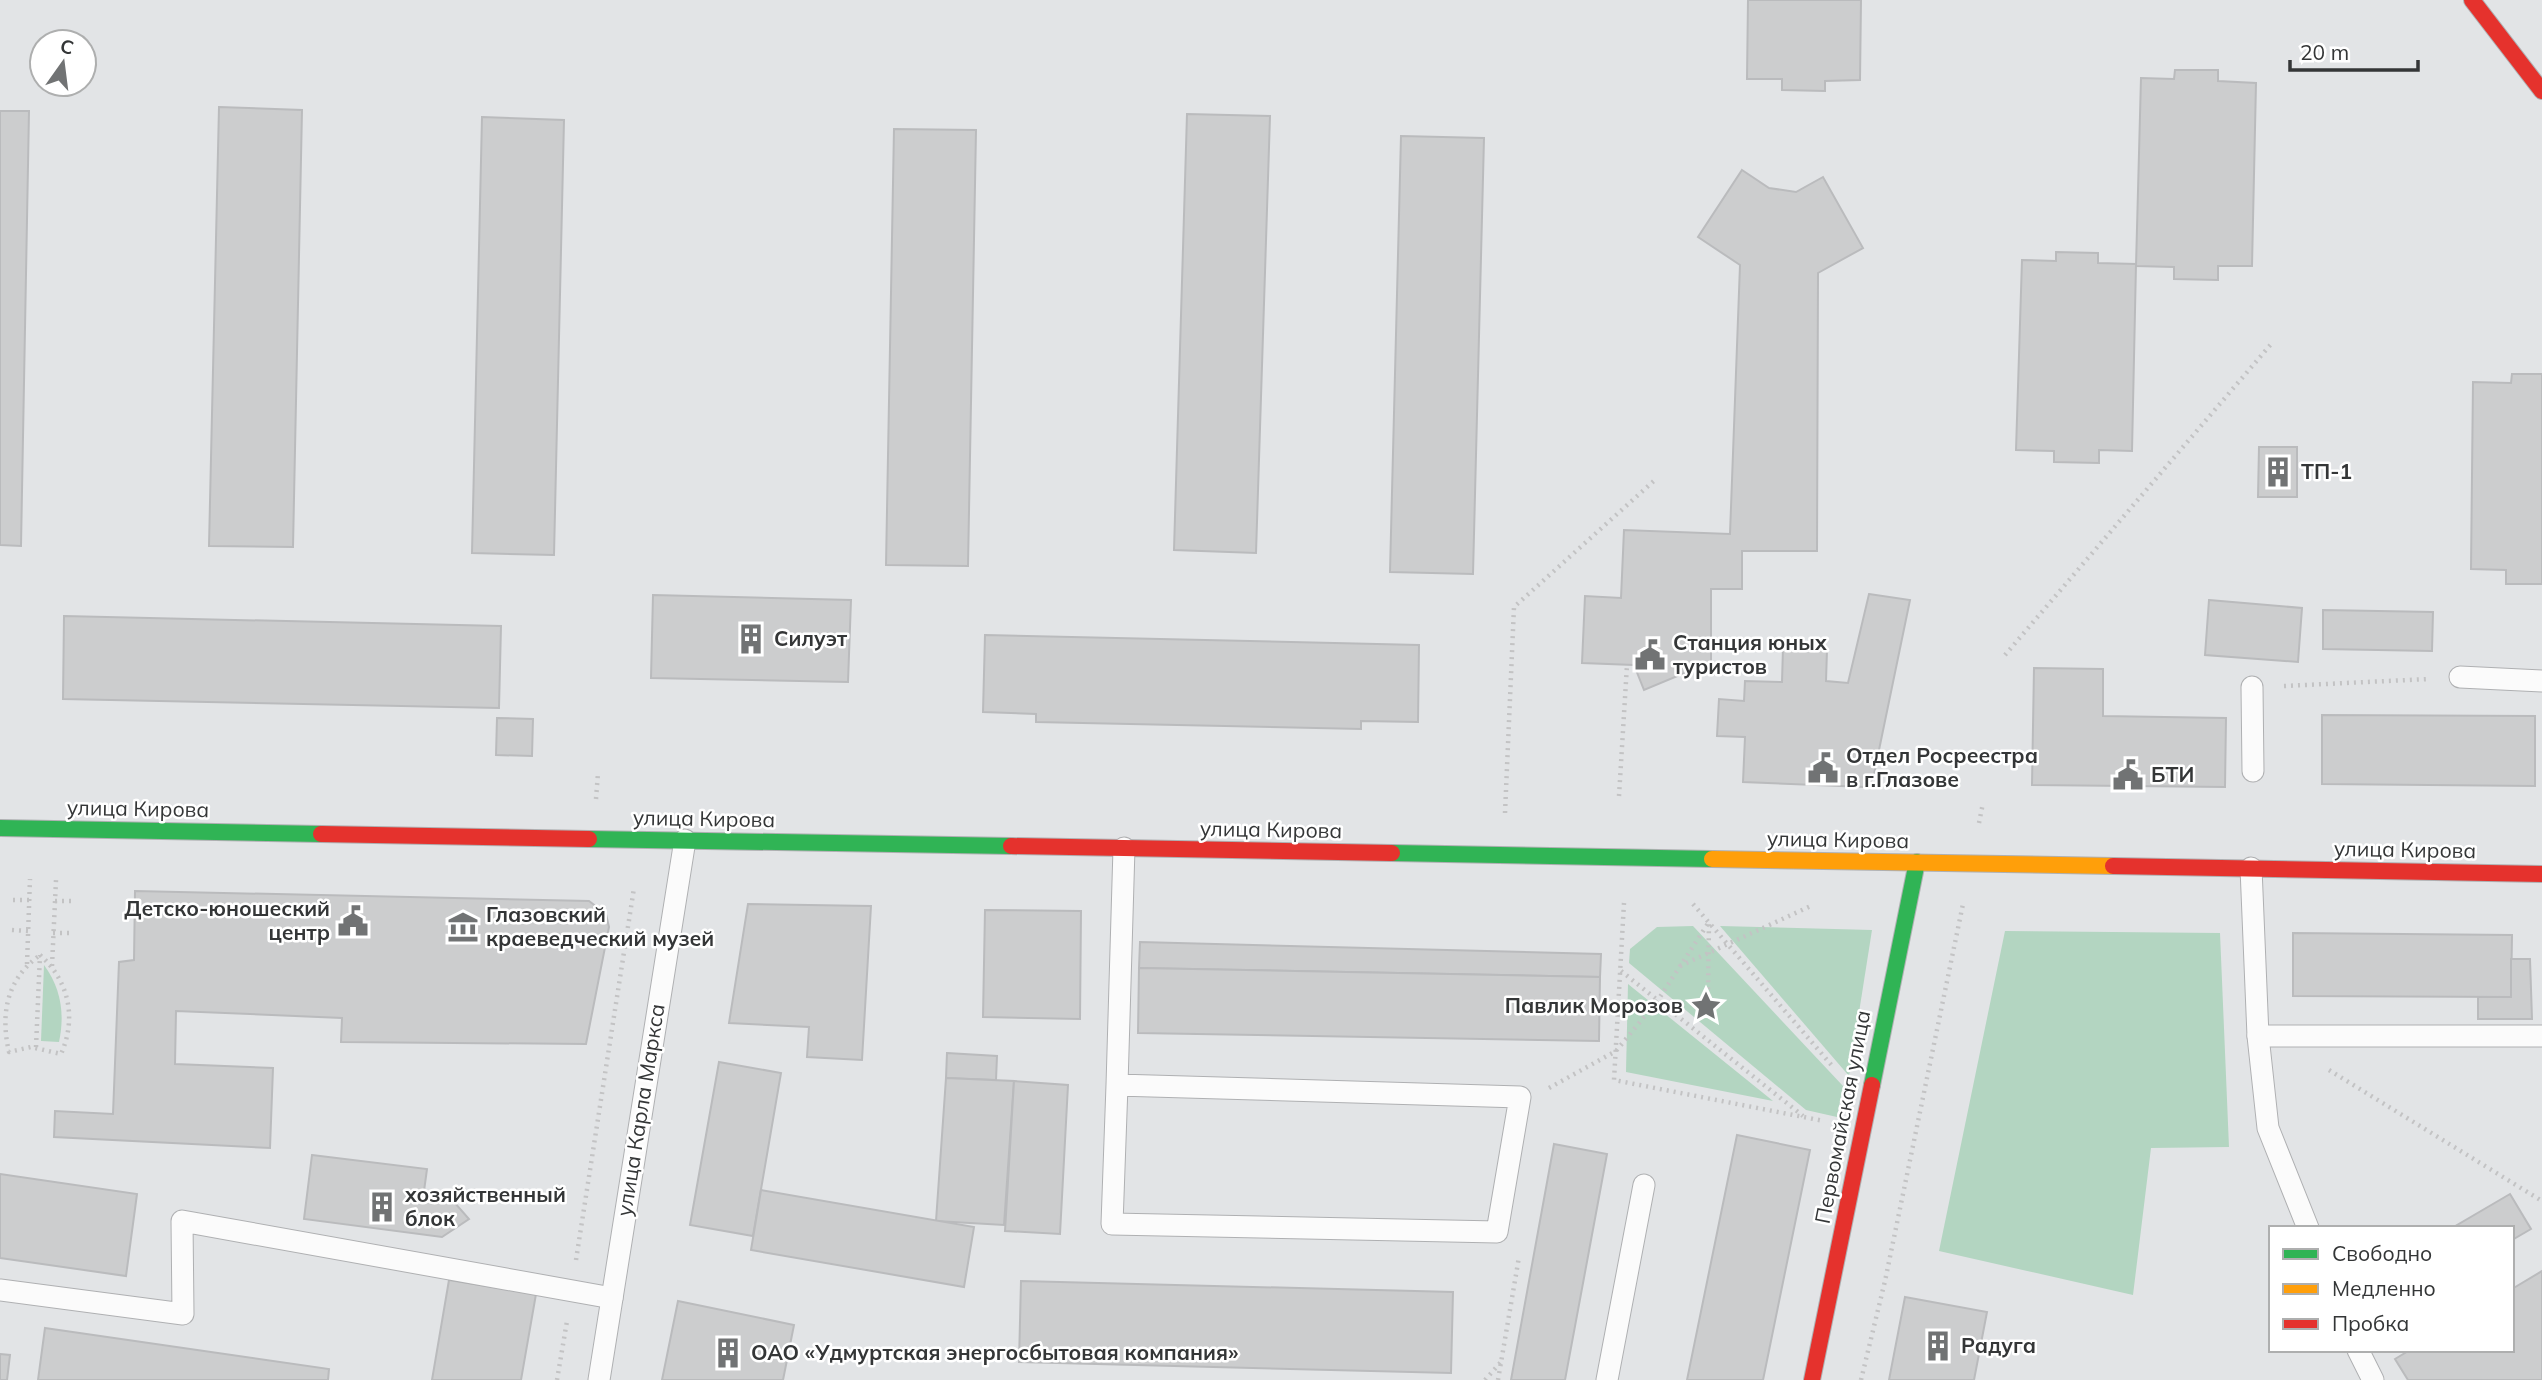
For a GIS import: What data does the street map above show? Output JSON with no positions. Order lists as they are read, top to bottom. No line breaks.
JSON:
{"streets":{"main road":["улица Кирова","Первомайская улица"],"lane":["улица Карла Маркса"]},"crossings":[["улица Кирова","улица Карла Маркса"],["улица Кирова","Первомайская улица"]],"places":{"building":["ТП-1","Силуэт","хозяйственный блок","Радуга","ОАО «Удмуртская энергосбытовая компания»"],"public building":["Станция юных туристов","Отдел Росреестра в г.Глазове","БТИ","Детско-юношеский центр"],"museum":["Глазовский краеведческий музей"],"place":["Павлик Морозов"]},"legend":["Свободно","Медленно","Пробка"],"scale_bar":"20 m","north":"top"}
